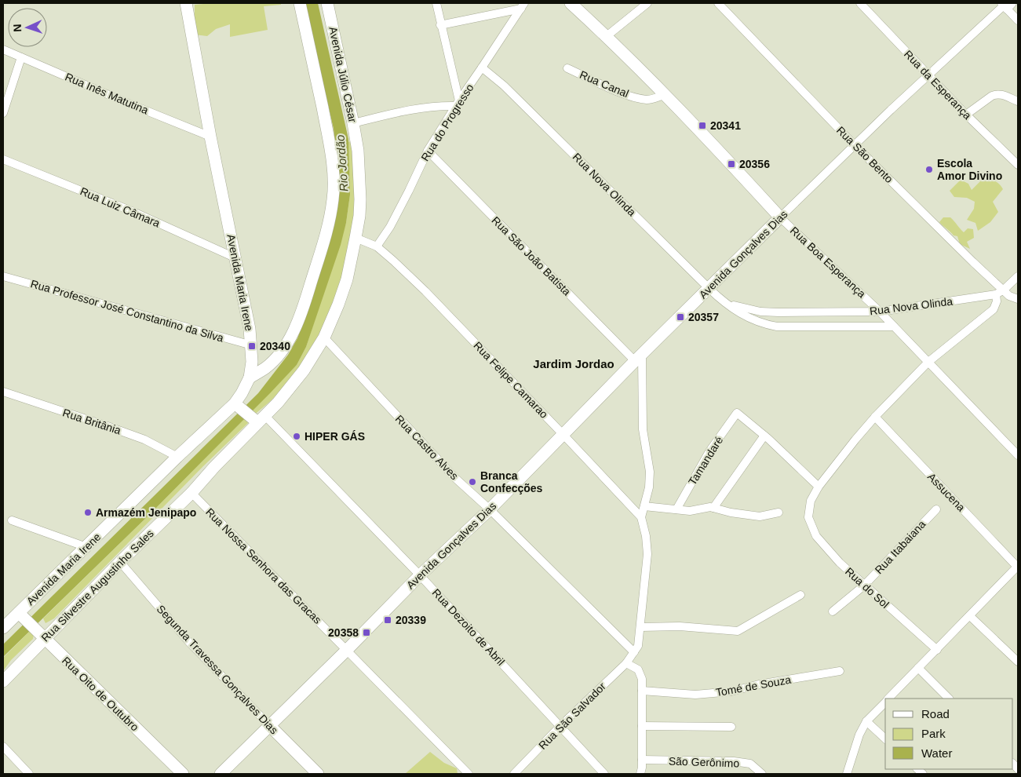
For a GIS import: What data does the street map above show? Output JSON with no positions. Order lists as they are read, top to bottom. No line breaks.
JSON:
{"streets":{"street":["Avenida Júlio César","Rua Canal","Rua da Esperança","Rua Inês Matutina","Rua do Progresso","Rua São Bento","Rua Nova Olinda","Rua Luiz Câmara","Avenida Gonçalves Dias","Rua São João Batista","Rua Boa Esperança","Avenida Maria Irene","Rua Professor José Constantino da Silva","Rua Felipe Camarao","Rua Britânia","Rua Castro Alves","Tamandaré","Assucena","Rua Itabaiana","Rua Nossa Senhora das Gracas","Rua Silvestre Augustinho Sales","Rua do Sol","Rua Dezoito de Abril","Segunda Travessa Gonçalves Dias","Tomé de Souza","Rua Oito de Outubro","Rua São Salvador","São Gerônimo"]},"crossings":[["Avenida Júlio César","Rua Castro Alves"],["Avenida Júlio César","Rua Silvestre Augustinho Sales"],["Avenida Júlio César","Rua Dezoito de Abril"],["Rua Canal","Rua Boa Esperança"],["Rua da Esperança","Avenida Gonçalves Dias"],["Rua Inês Matutina","Avenida Maria Irene"],["Rua do Progresso","Rua Nova Olinda"],["Rua do Progresso","Rua São João Batista"],["Rua do Progresso","Rua Felipe Camarao"],["Rua São Bento","Rua Nova Olinda"],["Rua São Bento","Avenida Gonçalves Dias"],["Rua Nova Olinda","Avenida Gonçalves Dias"],["Rua Nova Olinda","Rua Boa Esperança"],["Rua Luiz Câmara","Avenida Maria Irene"],["Avenida Gonçalves Dias","Rua São João Batista"],["Avenida Gonçalves Dias","Rua Boa Esperança"],["Avenida Gonçalves Dias","Rua Felipe Camarao"],["Avenida Gonçalves Dias","Rua Castro Alves"],["Avenida Gonçalves Dias","Rua Nossa Senhora das Gracas"],["Avenida Gonçalves Dias","Rua Dezoito de Abril"],["Avenida Gonçalves Dias","Segunda Travessa Gonçalves Dias"],["Avenida Maria Irene","Rua Professor José Constantino da Silva"],["Avenida Maria Irene","Rua Britânia"],["Avenida Maria Irene","Rua Oito de Outubro"],["Rua Castro Alves","Tomé de Souza"],["Rua Castro Alves","Rua São Salvador"],["Rua Castro Alves","São Gerônimo"],["Rua Itabaiana","Rua do Sol"],["Rua Nossa Senhora das Gracas","Rua Silvestre Augustinho Sales"],["Rua Silvestre Augustinho Sales","Rua Dezoito de Abril"],["Rua Silvestre Augustinho Sales","Segunda Travessa Gonçalves Dias"],["Rua Silvestre Augustinho Sales","Rua Oito de Outubro"],["Rua Dezoito de Abril","Rua São Salvador"]],"districts":["Jardim Jordao"],"water":["Rio Jordão"],"places":{"transit":["20341","20356","20357","20340","20339","20358"],"other":["Escola Amor Divino","HIPER GÁS","Branca Confecções","Armazém Jenipapo"]},"legend":["Road","Park","Water"],"north":"left"}
